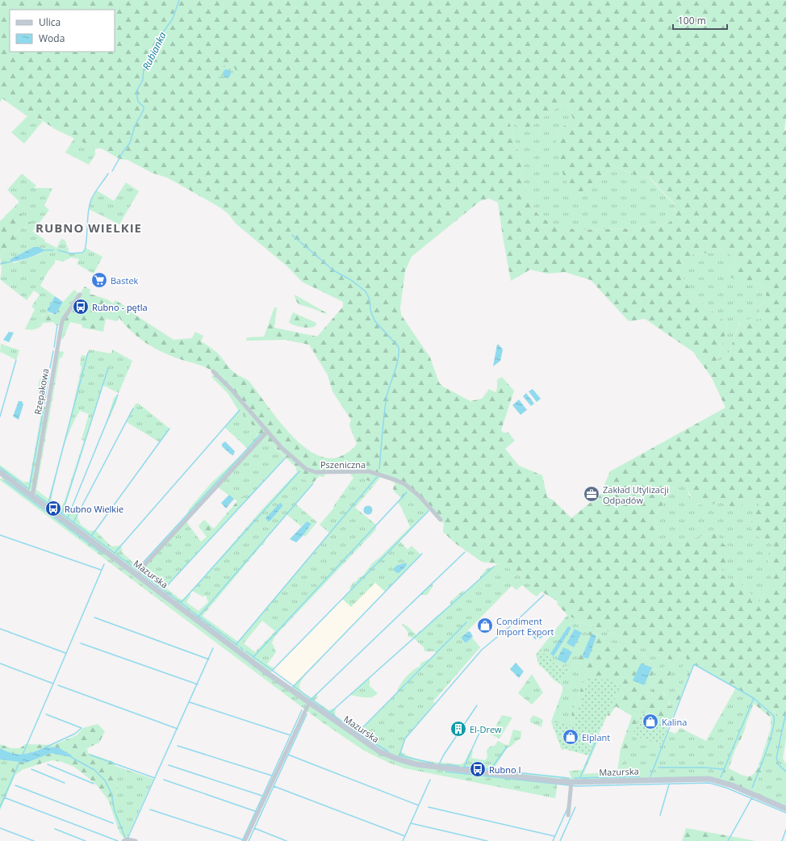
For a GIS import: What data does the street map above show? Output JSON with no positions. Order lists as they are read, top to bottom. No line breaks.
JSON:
{"streets":{"main road":["Mazurska"],"street":["Rzepakowa","Pszeniczna"]},"crossings":[["Rzepakowa","Mazurska"]],"districts":["RUBNO WIELKIE"],"water":["Rubianka"],"places":{"supermarket":["Bastek"],"bus stop":["Rubno - pętla","Rubno Wielkie","Rubno I"],"office":["Zakład Utylizacji Odpadów"],"shop":["Condiment Import Export","Kalina","Elplant"],"building":["El-Drew"]},"legend":["Ulica","Woda"],"scale_bar":"100 m"}
